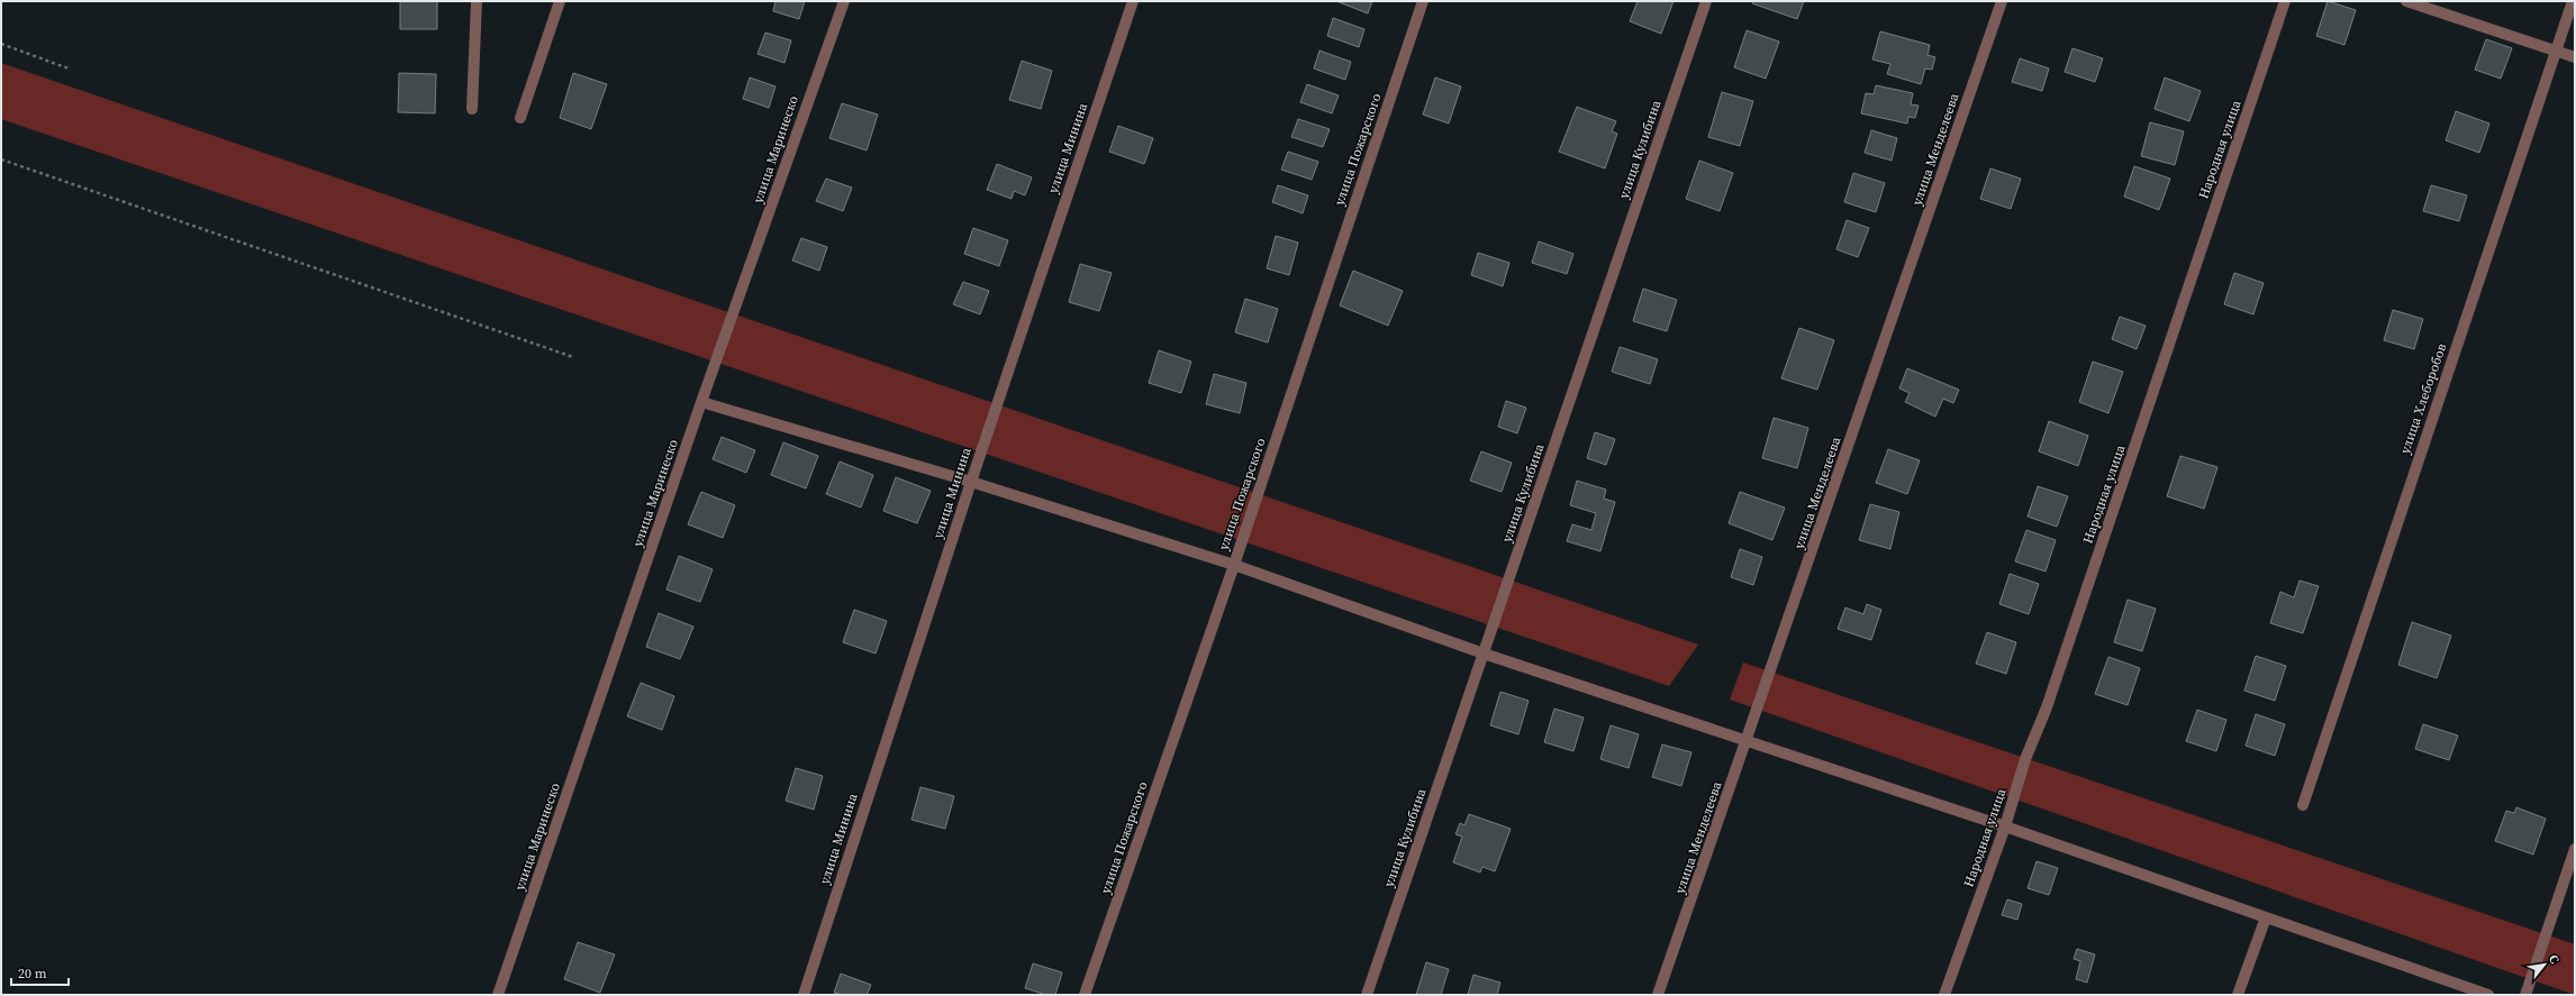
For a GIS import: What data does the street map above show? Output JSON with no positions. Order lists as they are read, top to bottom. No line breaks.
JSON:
{"streets":{"street":["улица Минина","улица Маринеско","улица Пожарского","улица Кулибина","улица Менделеева","Народная улица","улица Хлеборобов"]},"scale_bar":"20 m","north":"top right"}
